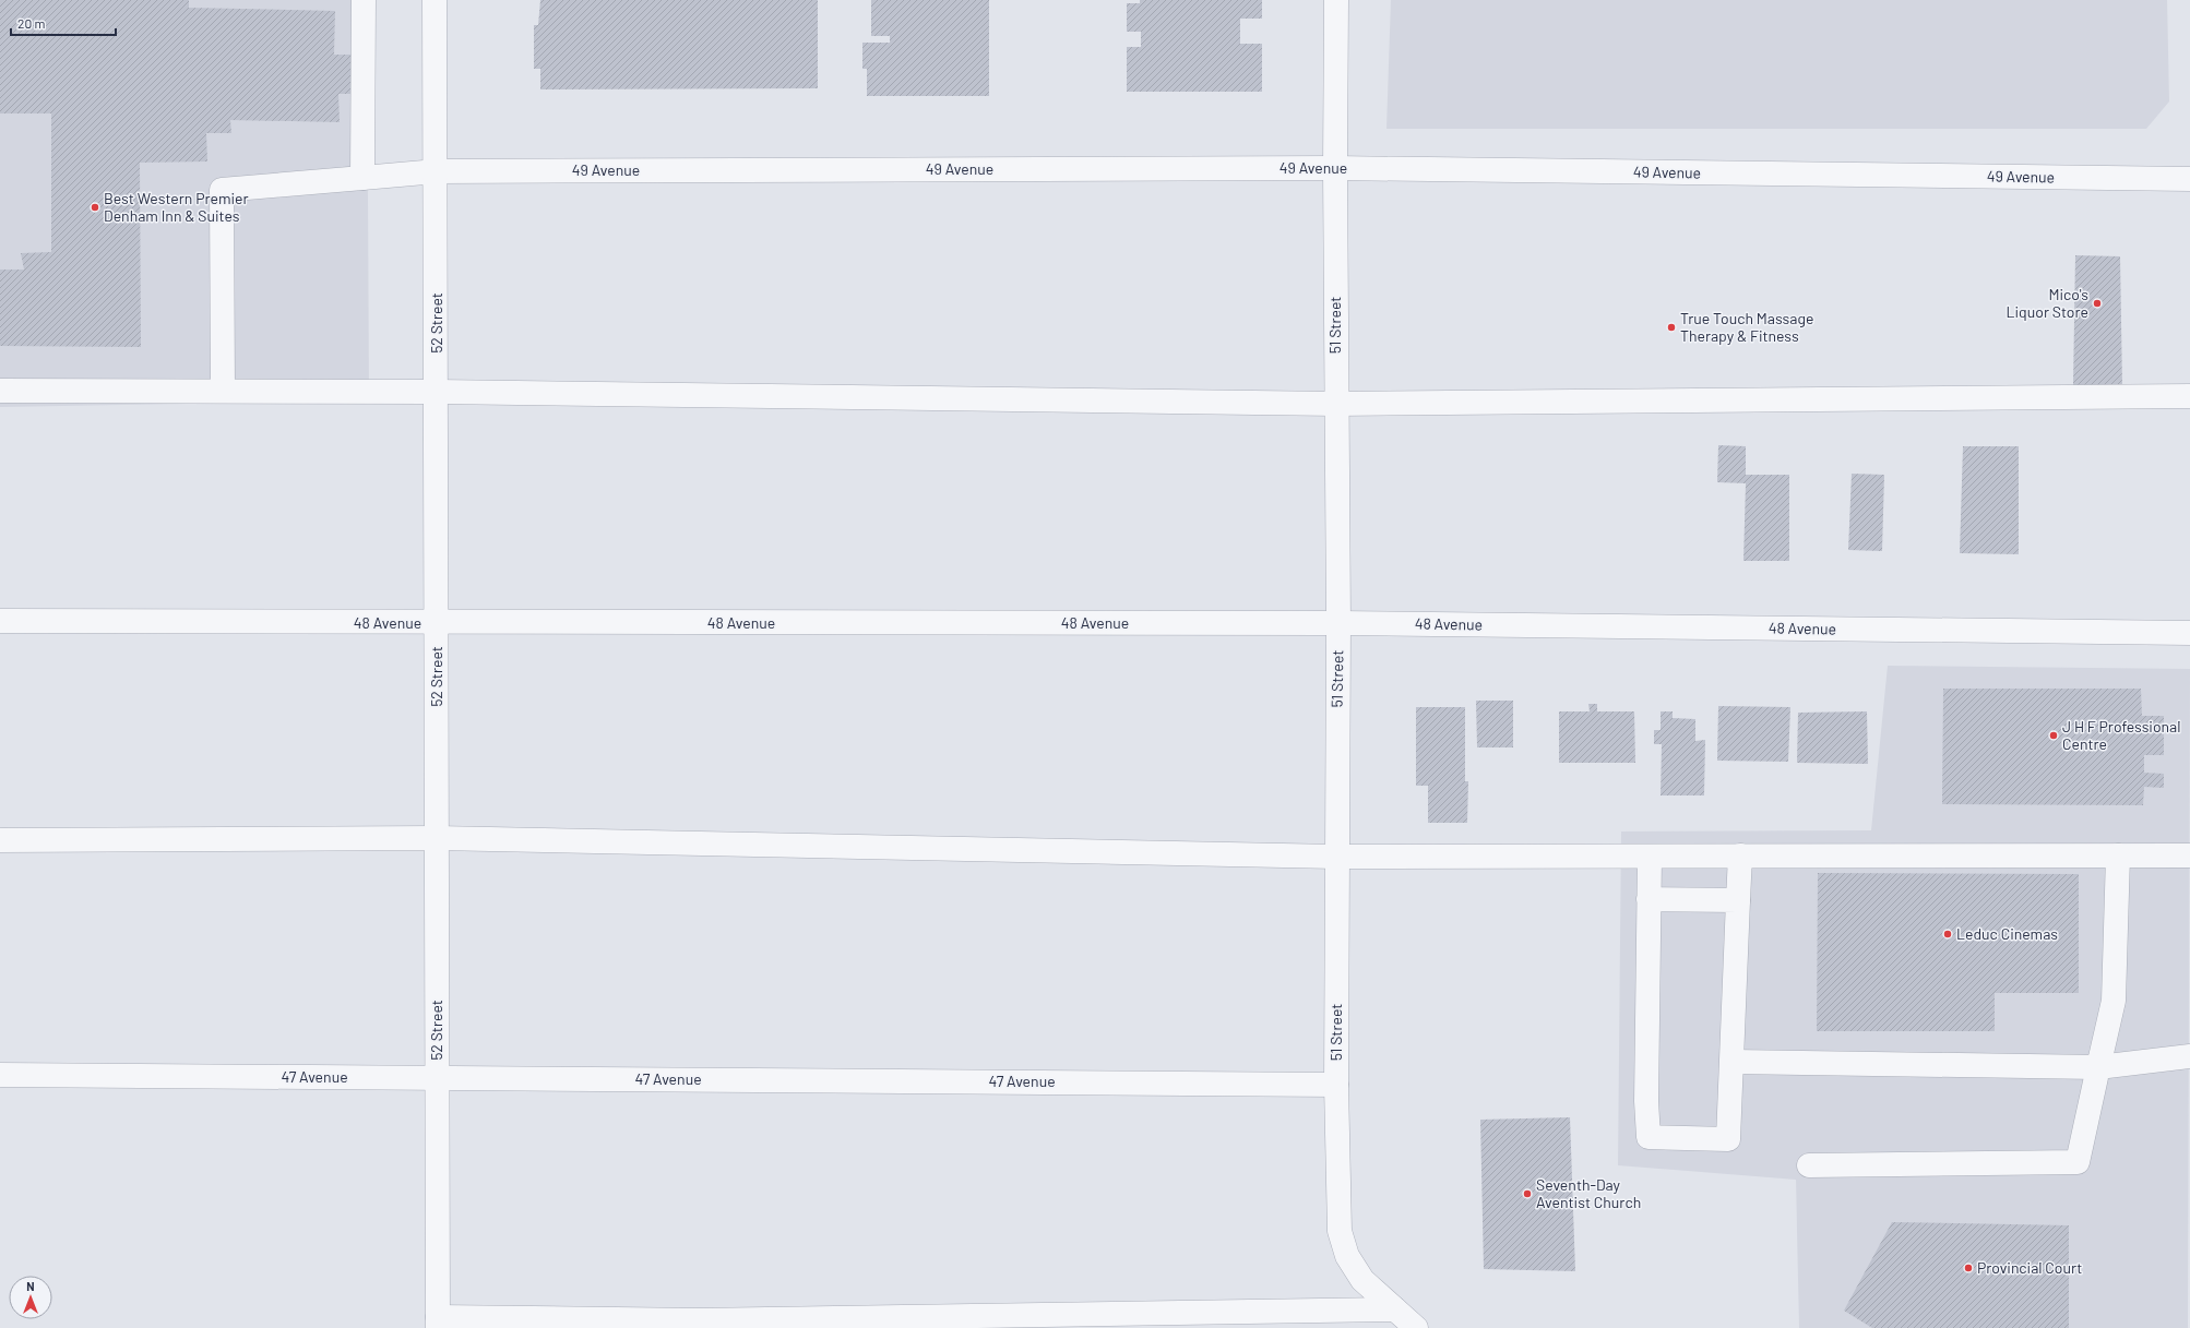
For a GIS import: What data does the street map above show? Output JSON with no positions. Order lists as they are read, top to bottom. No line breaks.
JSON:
{"streets":{"street":["49 Avenue","52 Street","51 Street","48 Avenue","47 Avenue"]},"crossings":[["49 Avenue","52 Street"],["49 Avenue","51 Street"],["52 Street","48 Avenue"],["52 Street","47 Avenue"],["51 Street","48 Avenue"],["51 Street","47 Avenue"]],"places":["Best Western Premier Denham Inn & Suites","Mico's Liquor Store","True Touch Massage Therapy & Fitness","J H F Professional Centre","Leduc Cinemas","Seventh-Day Aventist Church","Provincial Court"],"scale_bar":"20 m","north":"top"}
